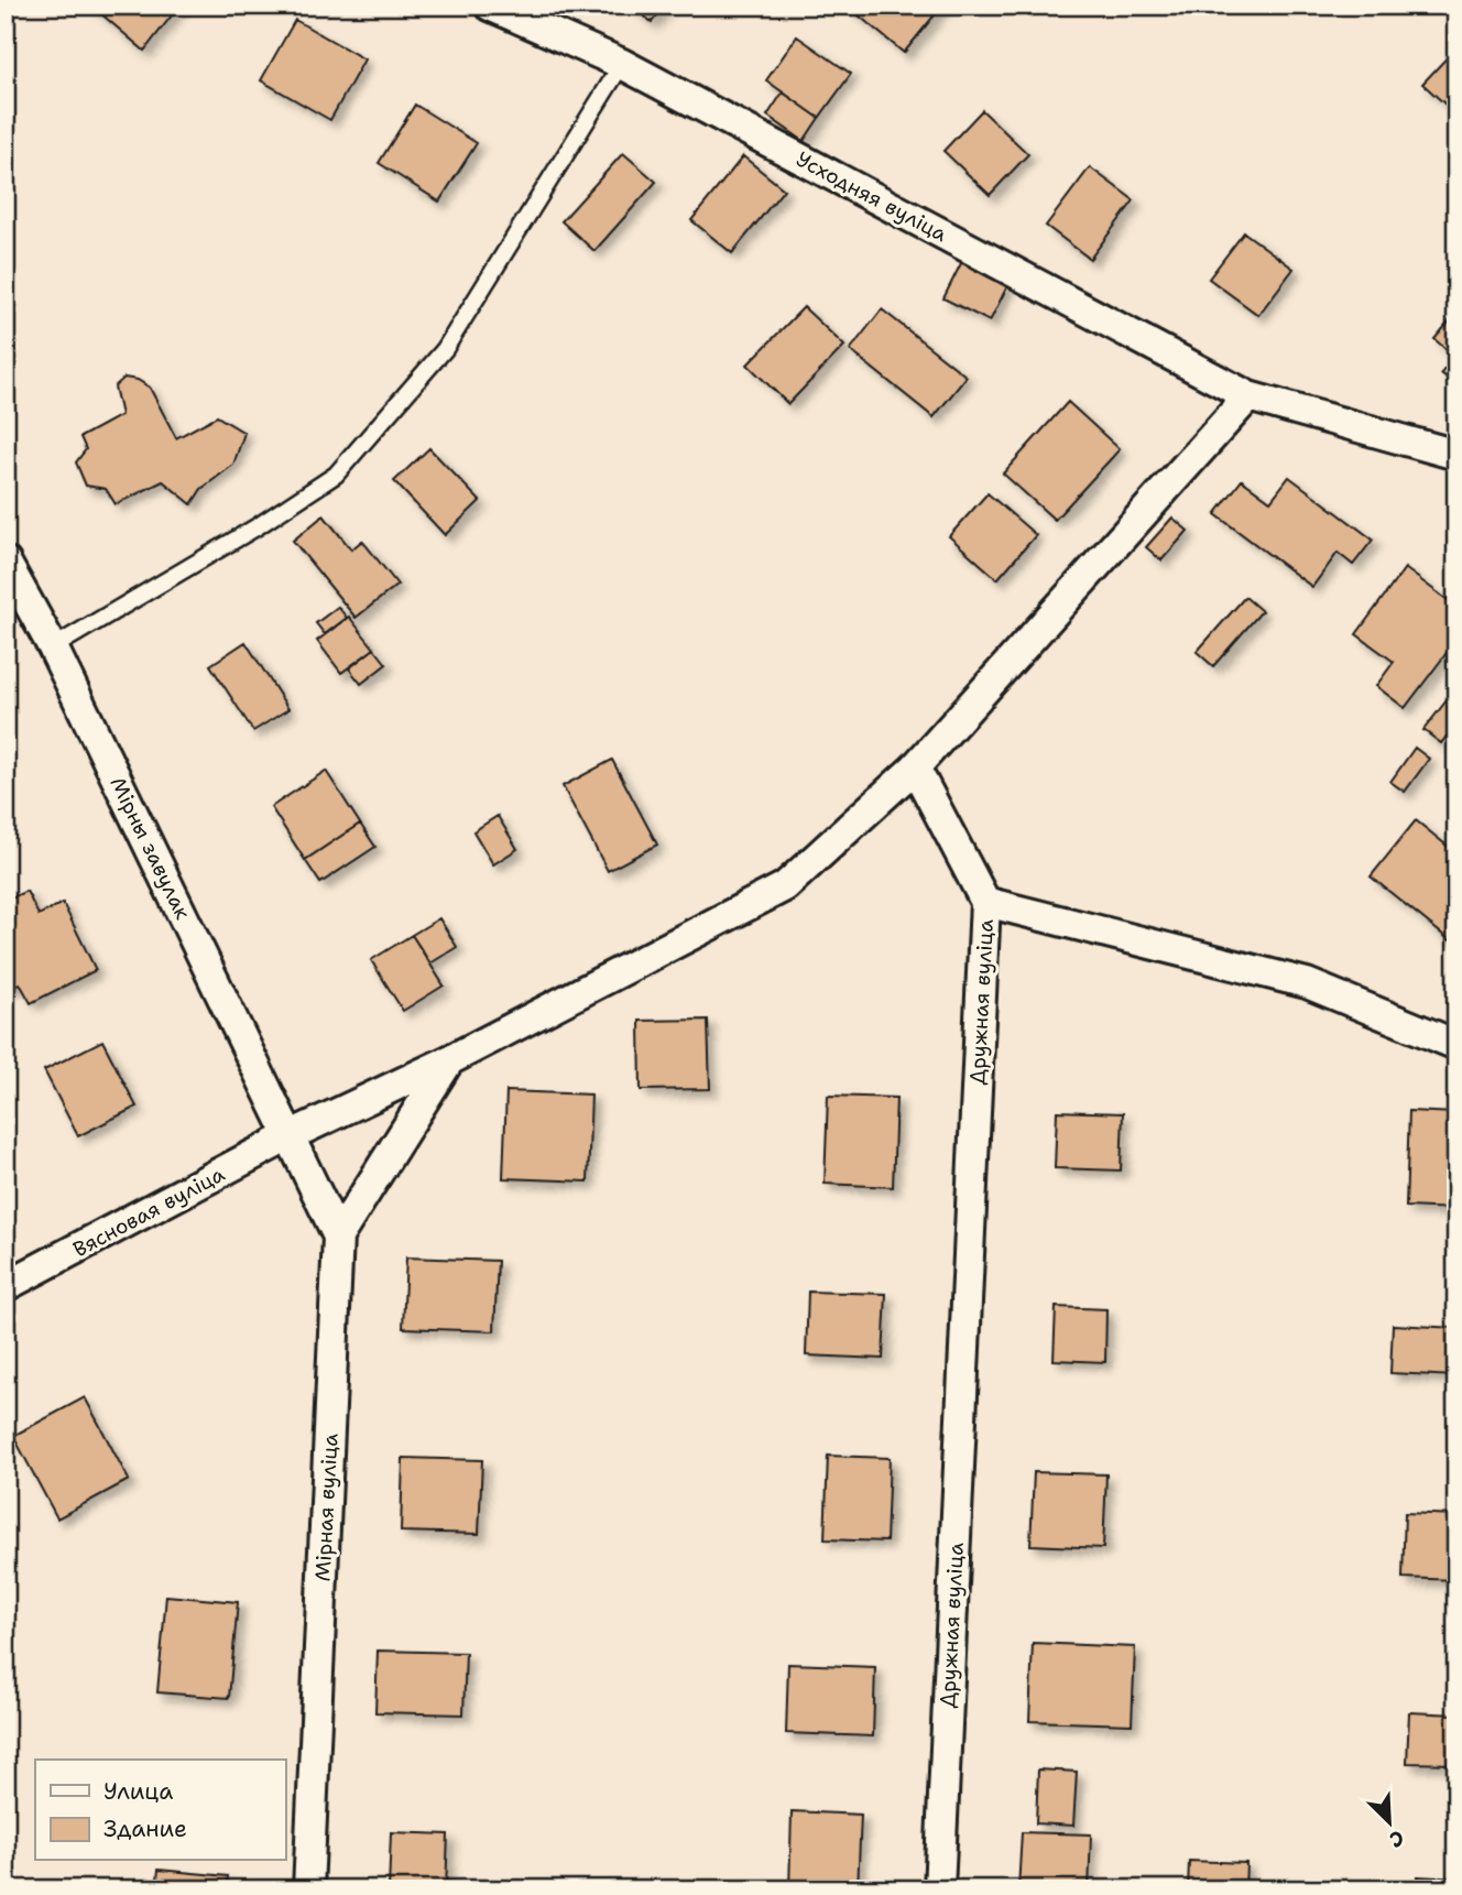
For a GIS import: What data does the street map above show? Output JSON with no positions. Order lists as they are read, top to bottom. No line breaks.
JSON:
{"streets":{"street":["Усходняя вуліца","Мірны завулак","Дружная вуліца","Вясновая вуліца","Мірная вуліца"]},"crossings":[["Мірны завулак","Вясновая вуліца"],["Мірны завулак","Мірная вуліца"],["Вясновая вуліца","Мірная вуліца"]],"legend":["Улица","Здание"],"north":"bottom right"}
